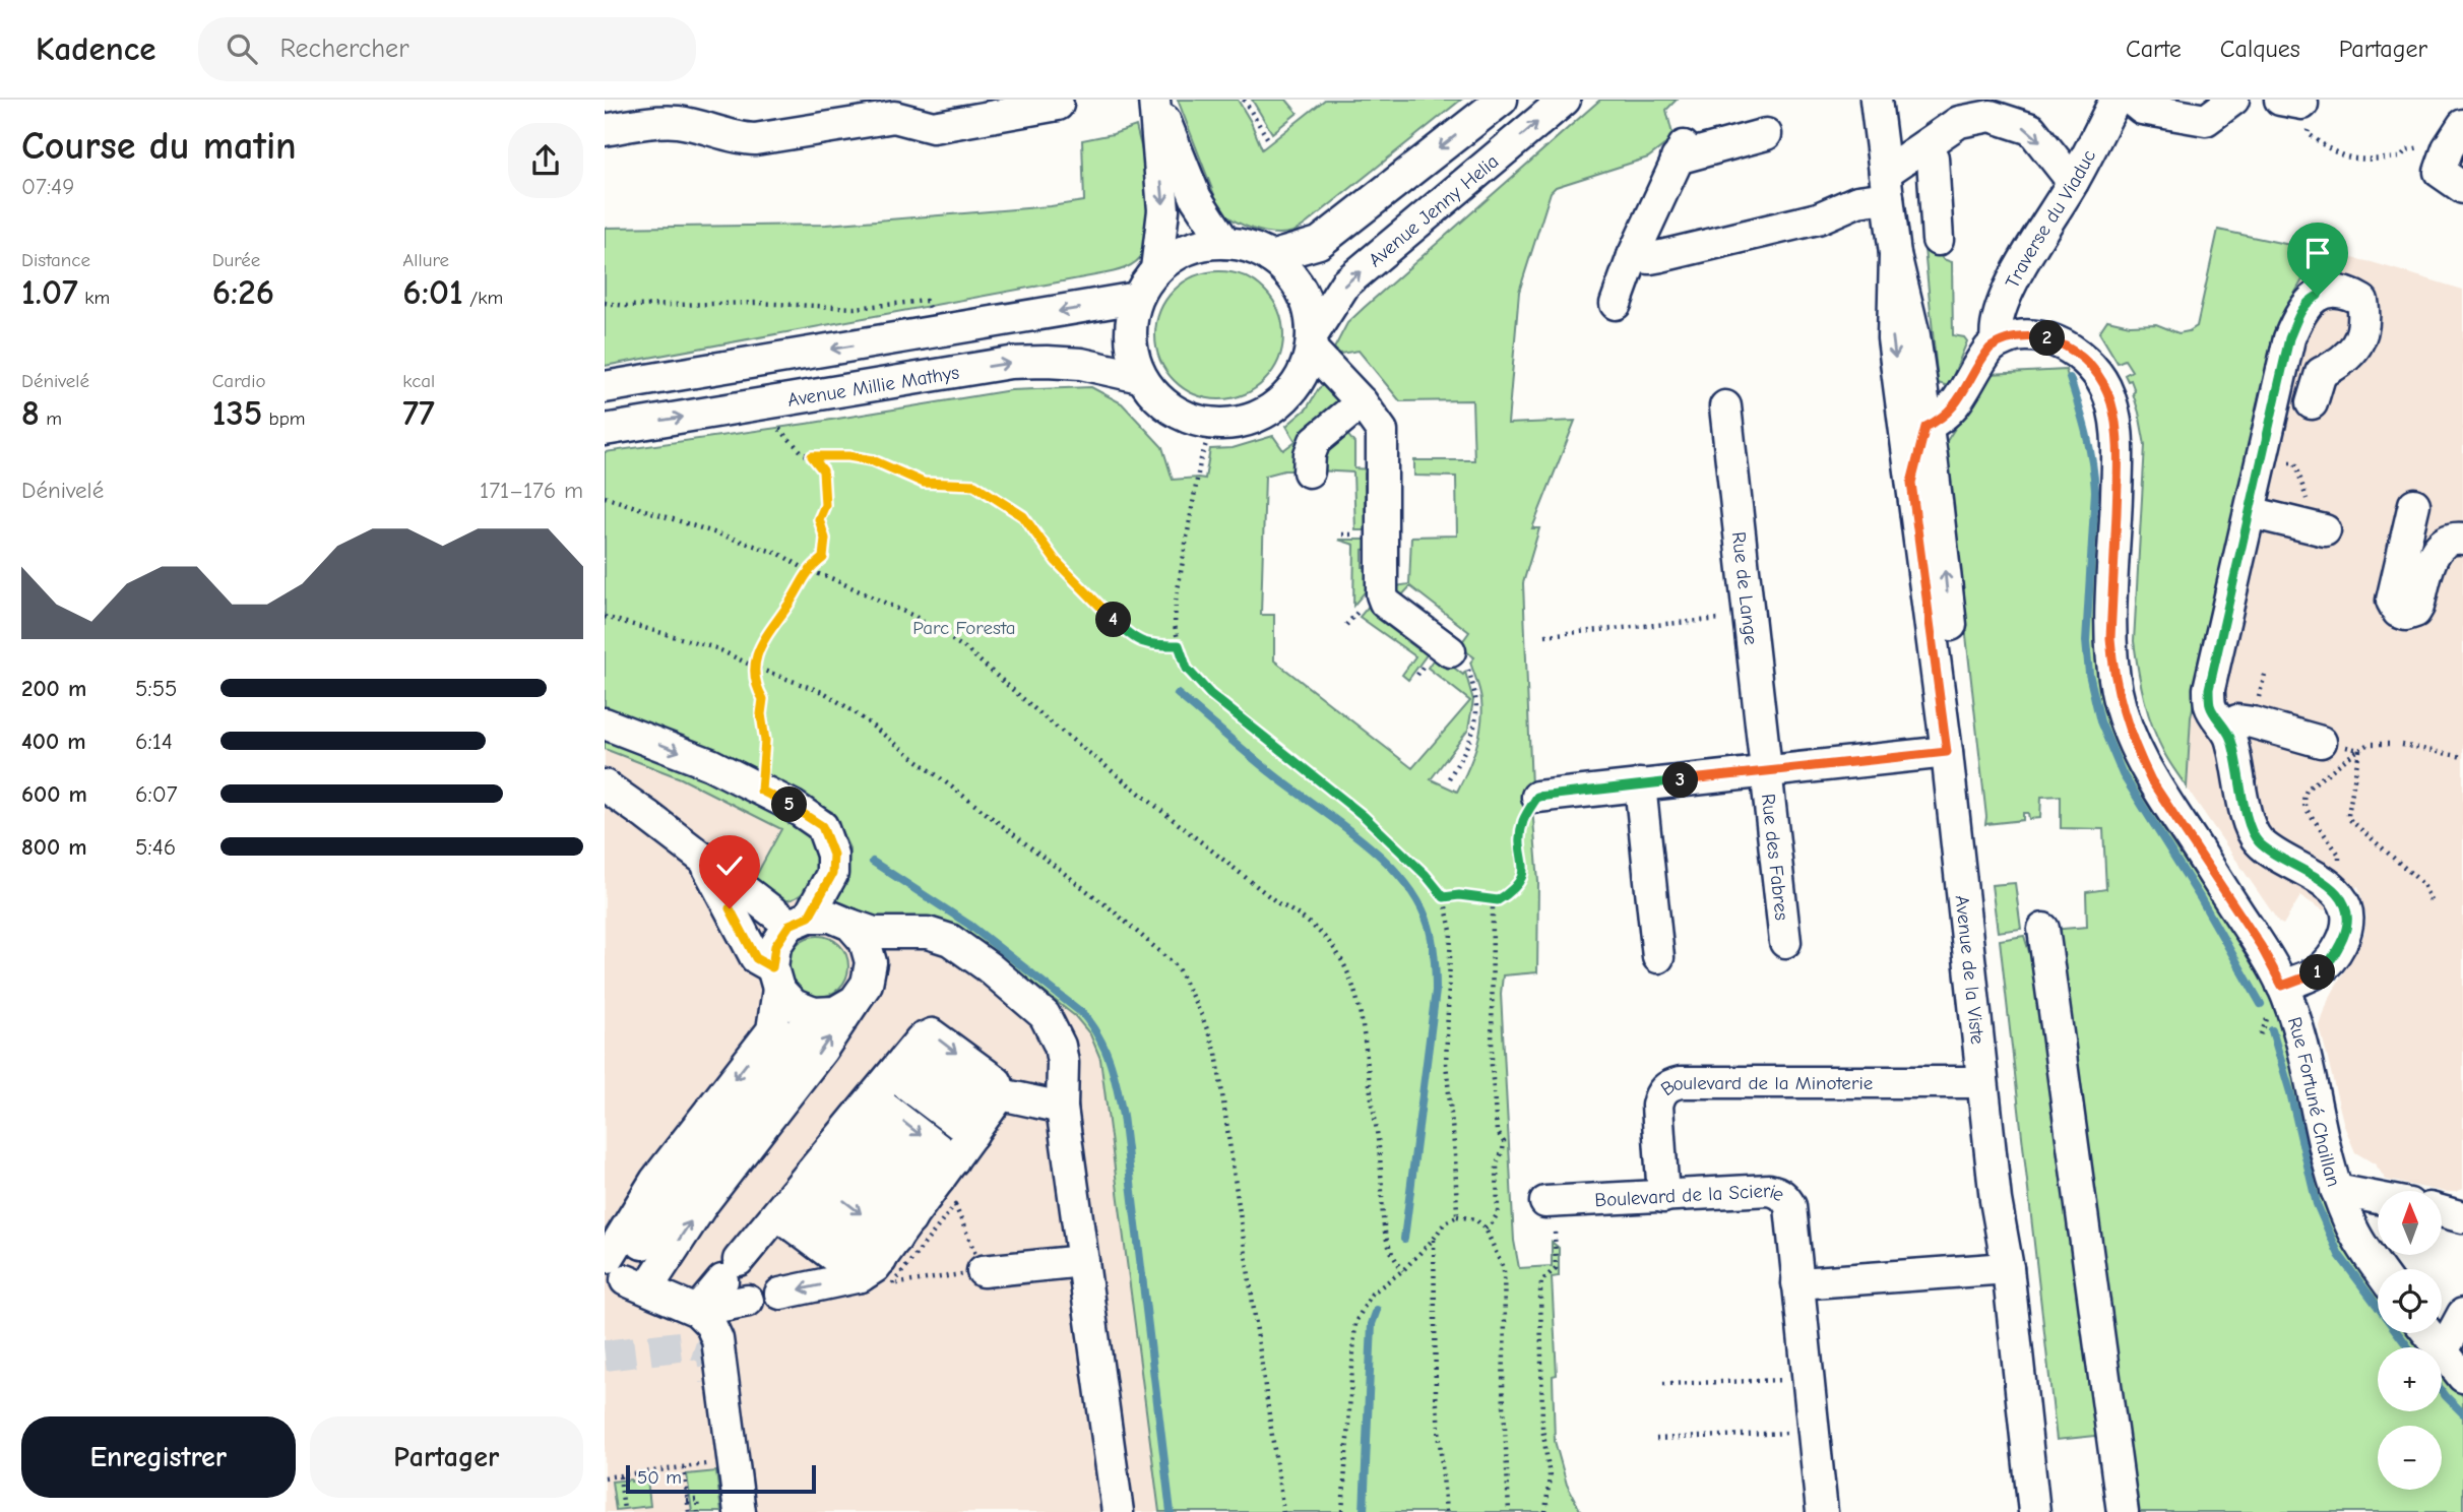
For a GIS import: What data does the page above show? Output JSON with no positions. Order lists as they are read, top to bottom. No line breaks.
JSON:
{"streets":{"street":["Avenue Jenny Helia","Traverse du Viaduc","Avenue Millie Mathys","Rue de Lange","Rue des Fabres","Avenue de la Viste","Boulevard de la Minoterie","Rue Fortuné Chaillan","Boulevard de la Scierie"]},"crossings":[["Avenue Jenny Helia","Avenue Millie Mathys"],["Traverse du Viaduc","Rue Fortuné Chaillan"],["Rue de Lange","Rue des Fabres"],["Avenue de la Viste","Boulevard de la Minoterie"],["Boulevard de la Minoterie","Boulevard de la Scierie"]],"parks":["Parc Foresta"],"scale_bar":"50 m","north":"top","page":{"header":"Kadence","search":"Rechercher","nav":["Carte","Calques","Partager"],"heading":["Course du matin","07:49"],"stats":[["Distance","1.07 km"],["Durée","6:26"],["Allure","6:01 /km"],["Dénivelé","8 m"],["Cardio","135 bpm"],["kcal","77"]],"pins":["2","4","3","5","1"],"chart":["Dénivelé","171–176 m"],"list":[{"name":"200 m","note":"5:55"},{"name":"400 m","note":"6:14"},{"name":"600 m","note":"6:07"},{"name":"800 m","note":"5:46"}],"map_buttons":["+","−"],"buttons":["Enregistrer","Partager"],"scale":"50 m"}}
